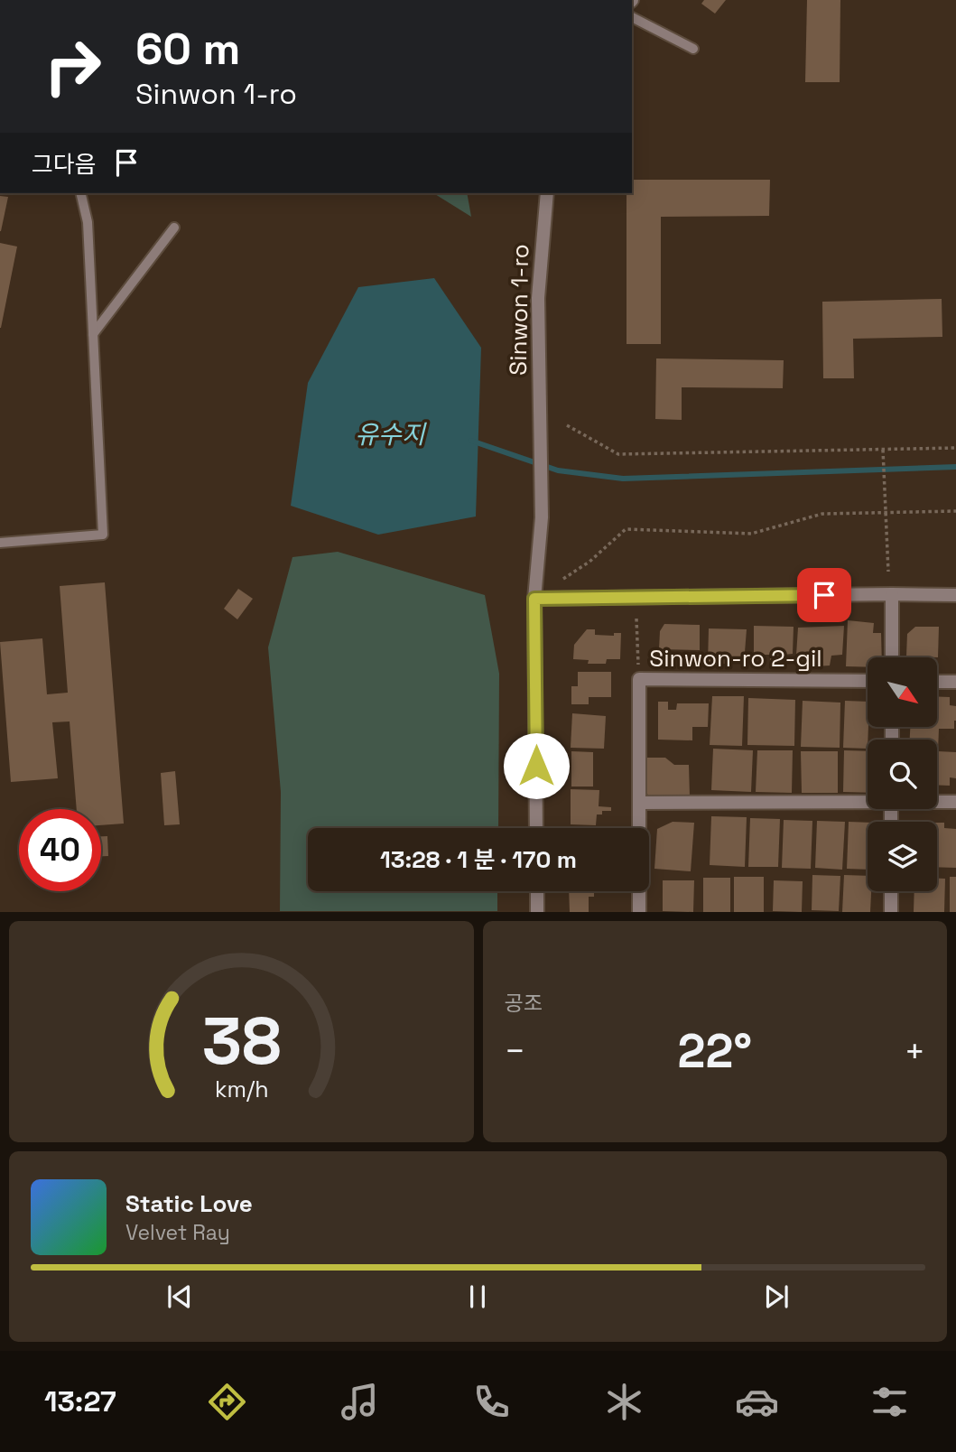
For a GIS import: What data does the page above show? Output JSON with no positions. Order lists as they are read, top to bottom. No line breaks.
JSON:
{"streets":{"street":["Sinwon 1-ro","Sinwon-ro 2-gil"]},"water":["유수지"],"north":"bottom right","page":{"turn":["60 m","Sinwon 1-ro"],"then":"그다음","limit":"40","trip":"13:28 · 1 분 · 170 m","tile":"공조","heat":["−","22°","+"],"song":["Static Love","Velvet Ray"],"tabs":"13:27","gauge":["38","km/h"]}}
